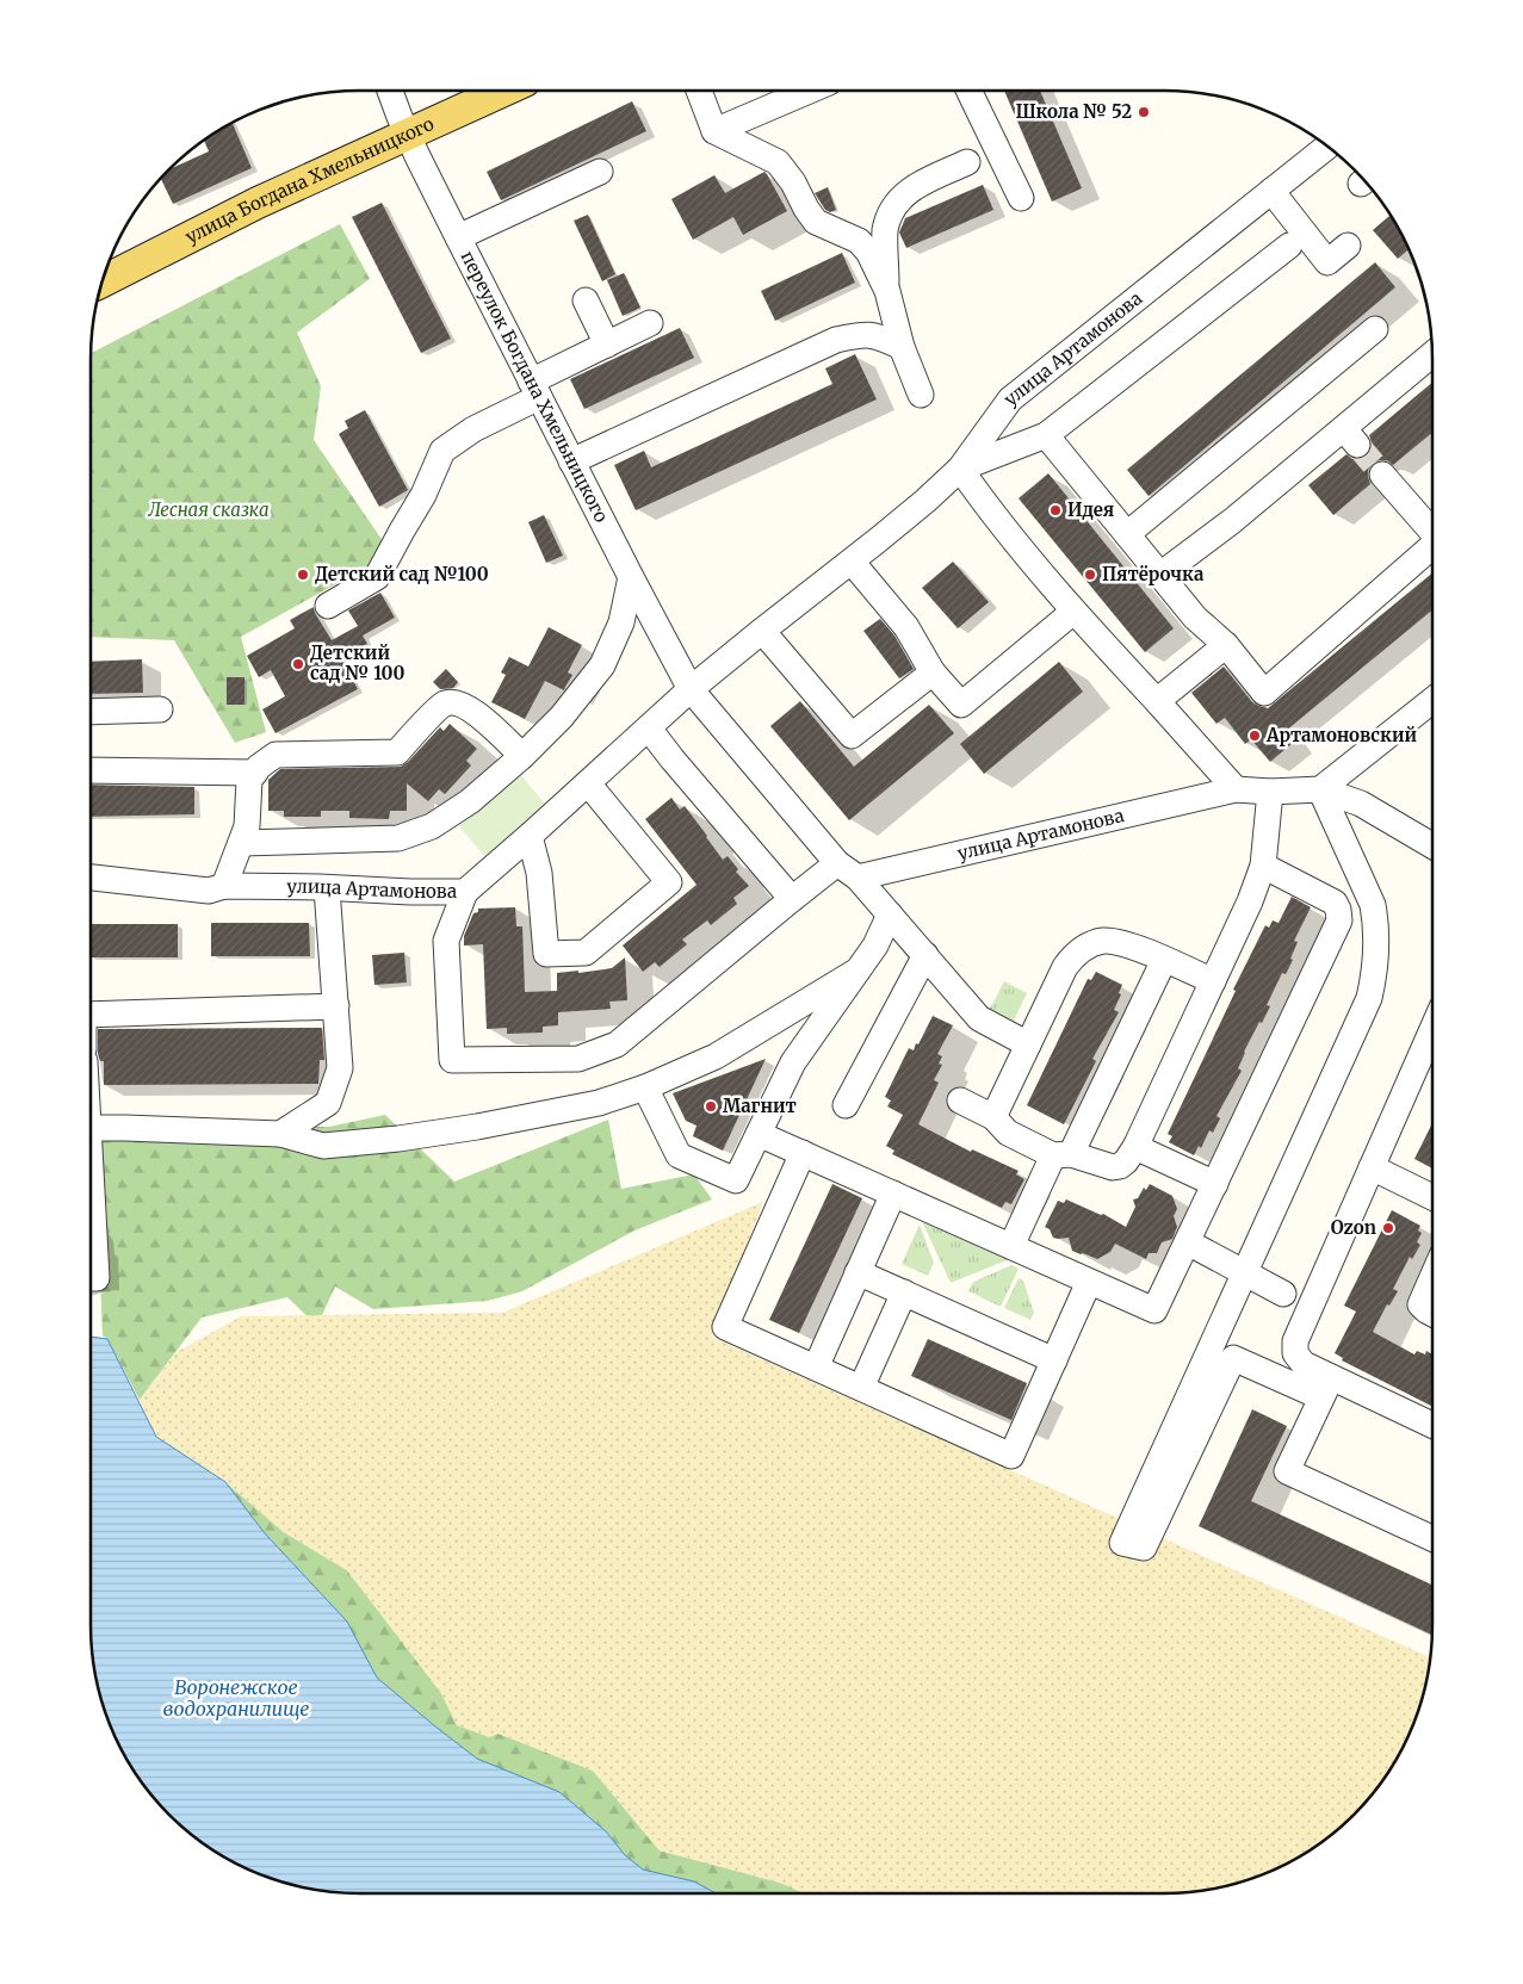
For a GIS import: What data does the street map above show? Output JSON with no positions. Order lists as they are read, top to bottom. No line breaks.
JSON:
{"streets":{"main road":["улица Богдана Хмельницкого"],"street":["улица Артамонова","переулок Богдана Хмельницкого"]},"crossings":[["улица Богдана Хмельницкого","переулок Богдана Хмельницкого"],["улица Артамонова","переулок Богдана Хмельницкого"]],"water":["Воронежское водохранилище"],"parks":["Лесная сказка"],"places":["Школа № 52","Идея","Детский сад №100","Пятёрочка","Детский сад № 100","Артамоновский","Магнит","Ozon"]}
